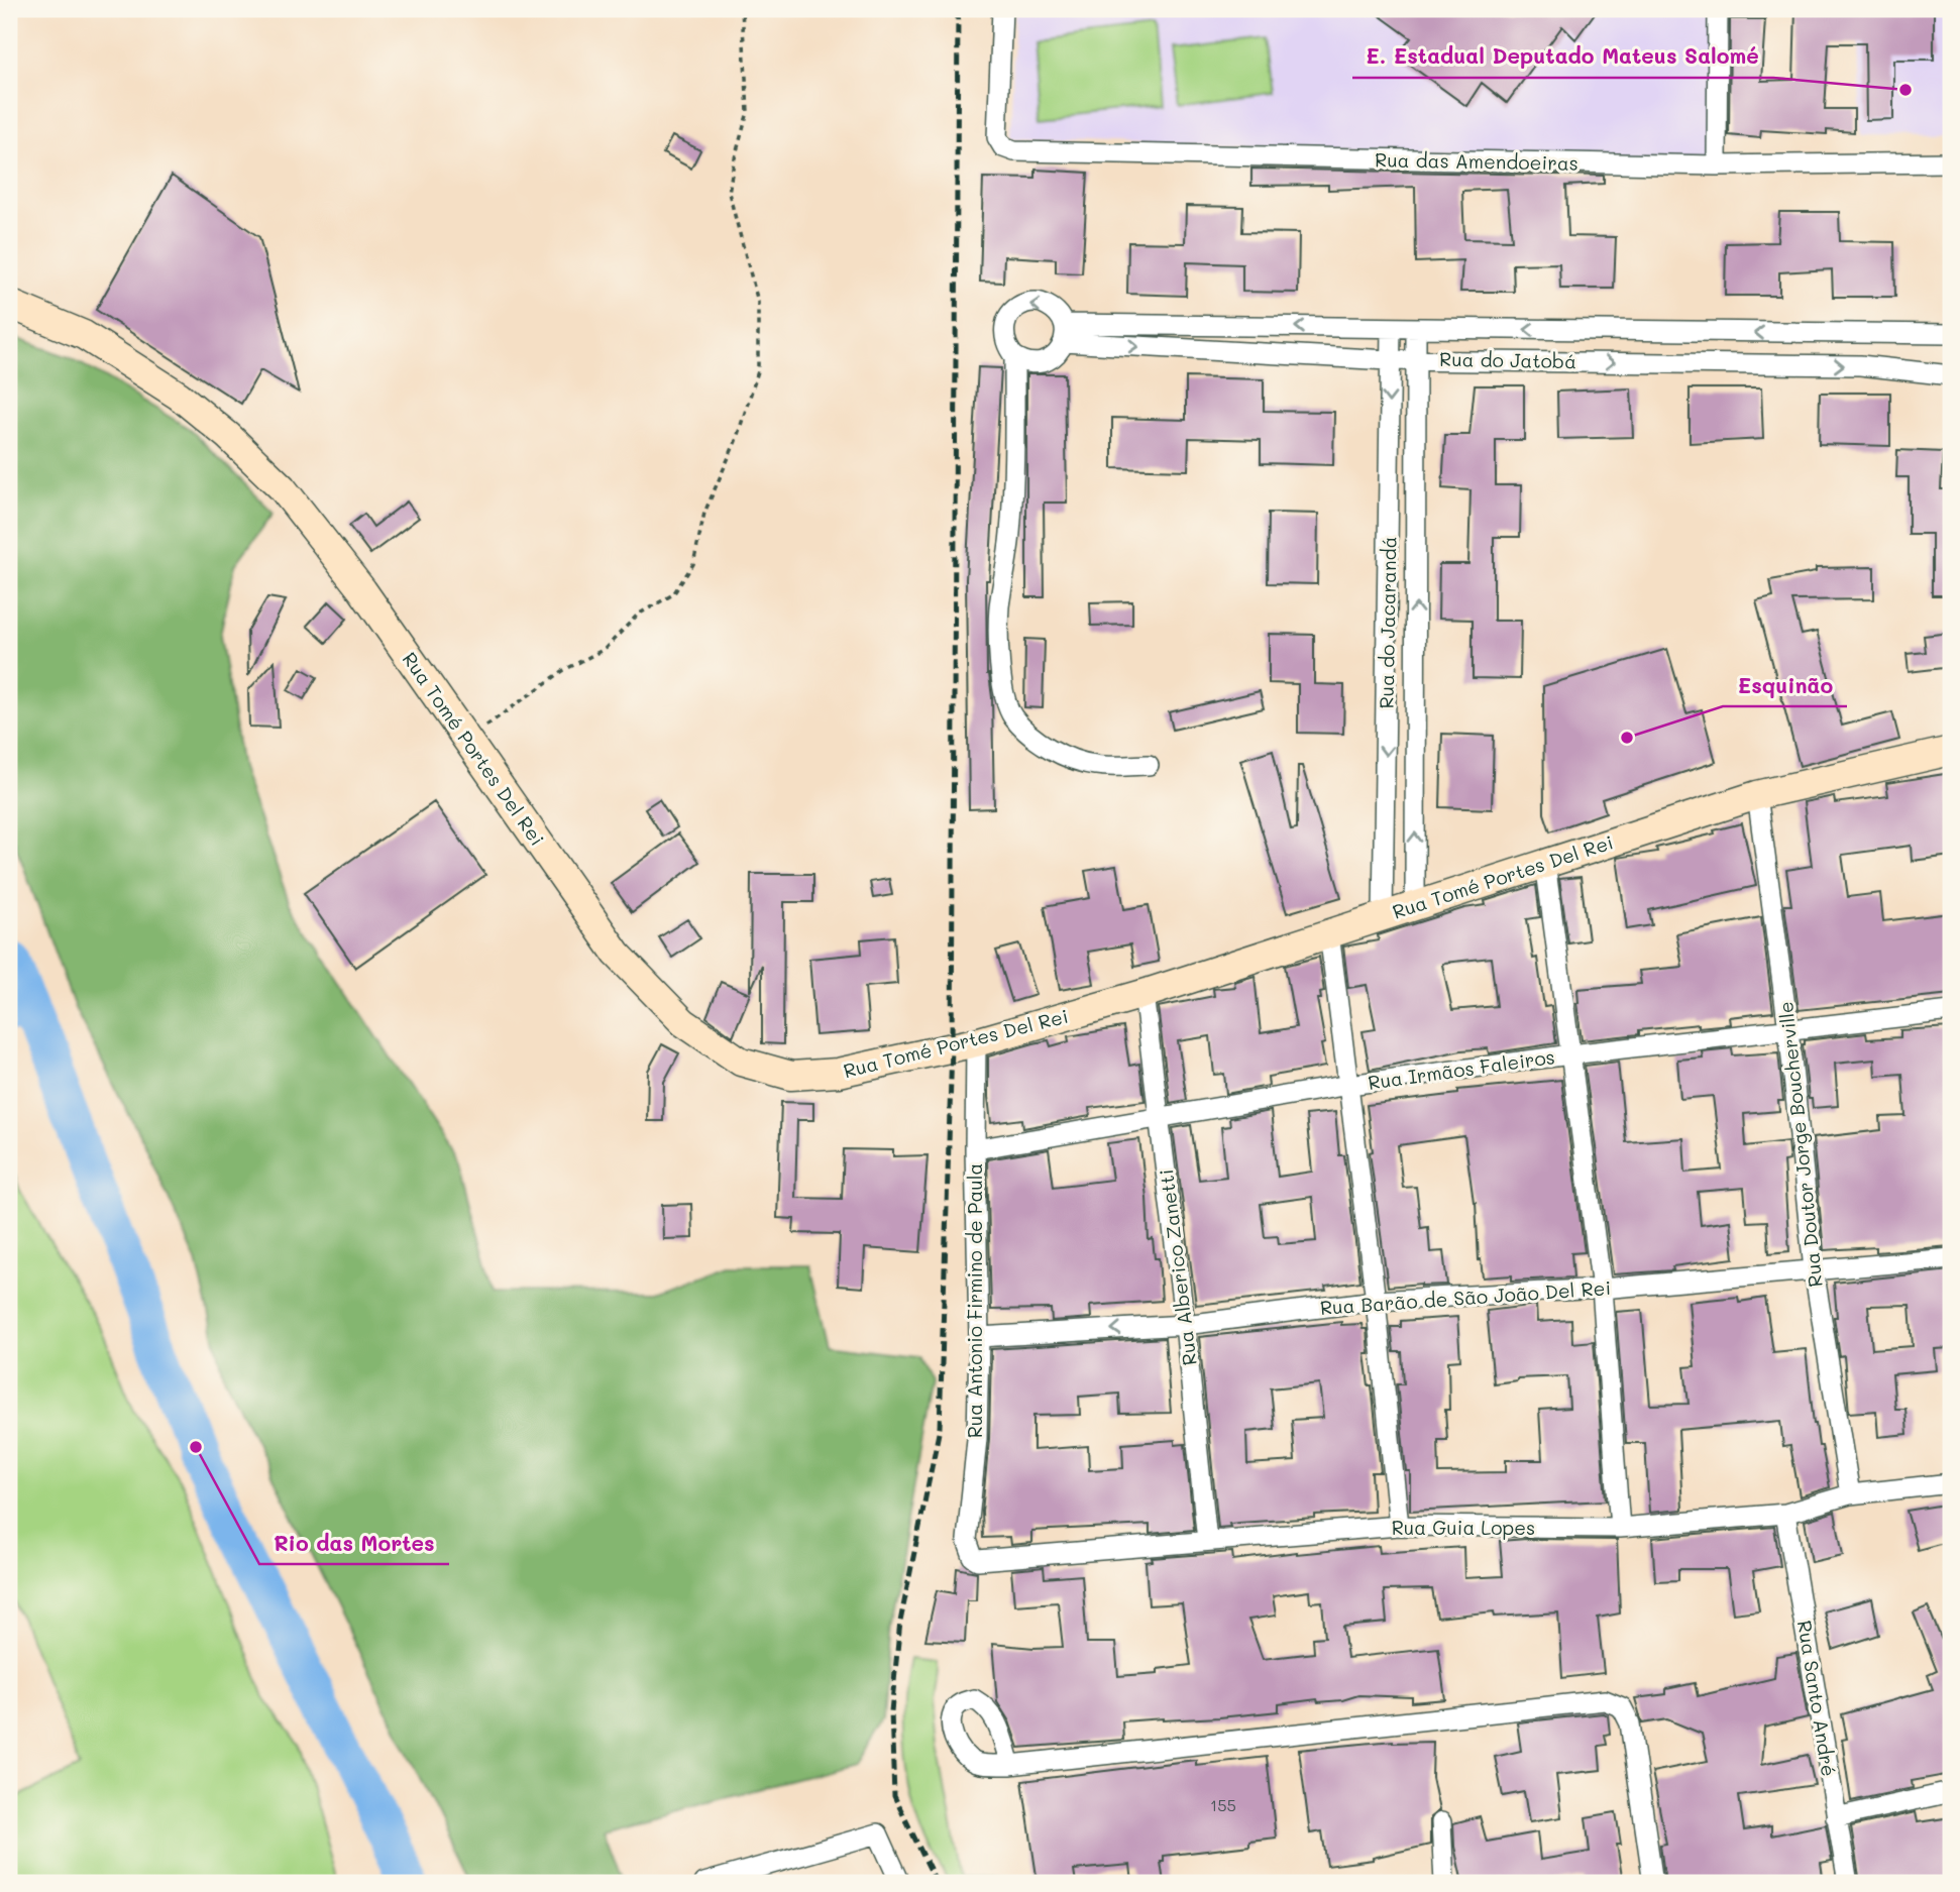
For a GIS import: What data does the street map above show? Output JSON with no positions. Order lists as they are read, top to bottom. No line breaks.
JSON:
{"streets":{"main road":["Rua Tomé Portes Del Rei"],"street":["Rua das Amendoeiras","Rua do Jatobá","Rua do Jacarandá","Rua Irmãos Faleiros","Rua Doutor Jorge Boucherville","Rua Alberico Zanetti","Rua Barão de São João Del Rei","Rua Antonio Firmino de Paula","Rua Guia Lopes","Rua Santo André"]},"crossings":[["Rua do Jatobá","Rua do Jacarandá"],["Rua do Jacarandá","Rua Tomé Portes Del Rei"],["Rua Tomé Portes Del Rei","Rua Doutor Jorge Boucherville"],["Rua Tomé Portes Del Rei","Rua Alberico Zanetti"],["Rua Tomé Portes Del Rei","Rua Antonio Firmino de Paula"],["Rua Irmãos Faleiros","Rua Doutor Jorge Boucherville"],["Rua Irmãos Faleiros","Rua Alberico Zanetti"],["Rua Irmãos Faleiros","Rua Antonio Firmino de Paula"],["Rua Doutor Jorge Boucherville","Rua Barão de São João Del Rei"],["Rua Doutor Jorge Boucherville","Rua Guia Lopes"],["Rua Alberico Zanetti","Rua Barão de São João Del Rei"],["Rua Alberico Zanetti","Rua Guia Lopes"],["Rua Barão de São João Del Rei","Rua Antonio Firmino de Paula"],["Rua Antonio Firmino de Paula","Rua Guia Lopes"],["Rua Guia Lopes","Rua Santo André"]],"places":["E. Estadual Deputado Mateus Salomé","Esquinão","Rio das Mortes"],"house_numbers":["155"]}
